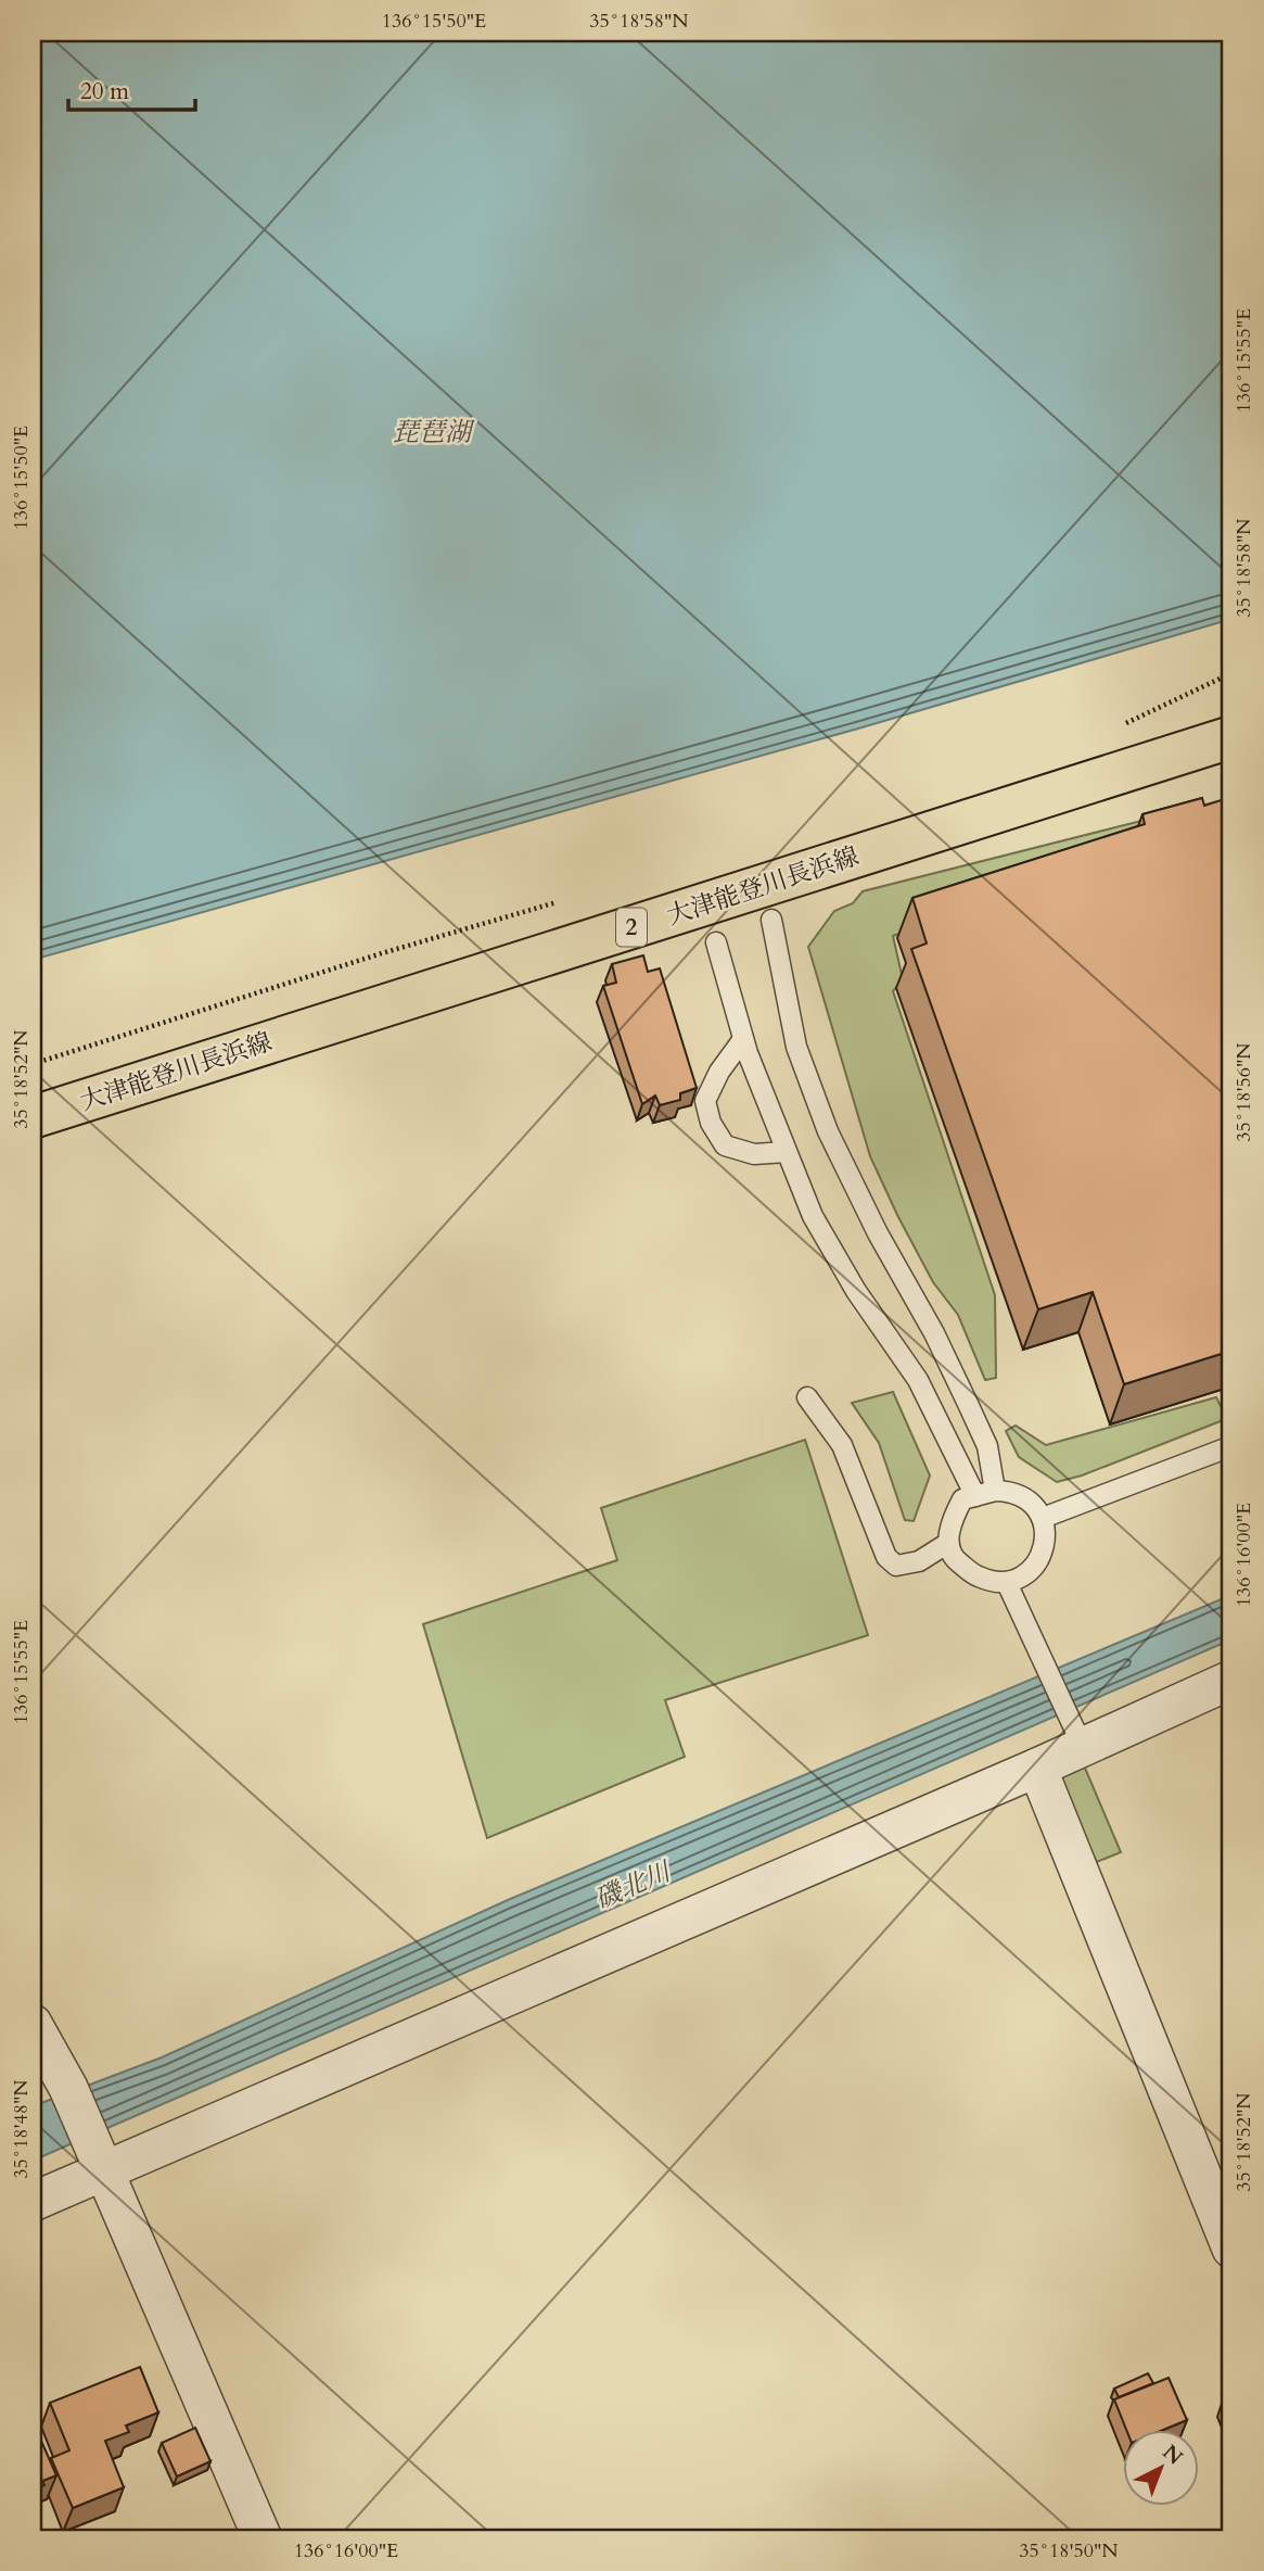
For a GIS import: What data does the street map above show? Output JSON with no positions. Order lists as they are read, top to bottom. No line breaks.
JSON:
{"streets":{"main road":["大津能登川長浜線","2"]},"water":["琵琶湖","磯北川"],"scale_bar":"20 m","north":"top right","coordinates":["136°15'50\"E","35°18'58\"N","136°15'55\"E","35°18'52\"N","35°18'56\"N","136°16'00\"E","35°18'48\"N","35°18'50\"N"]}
